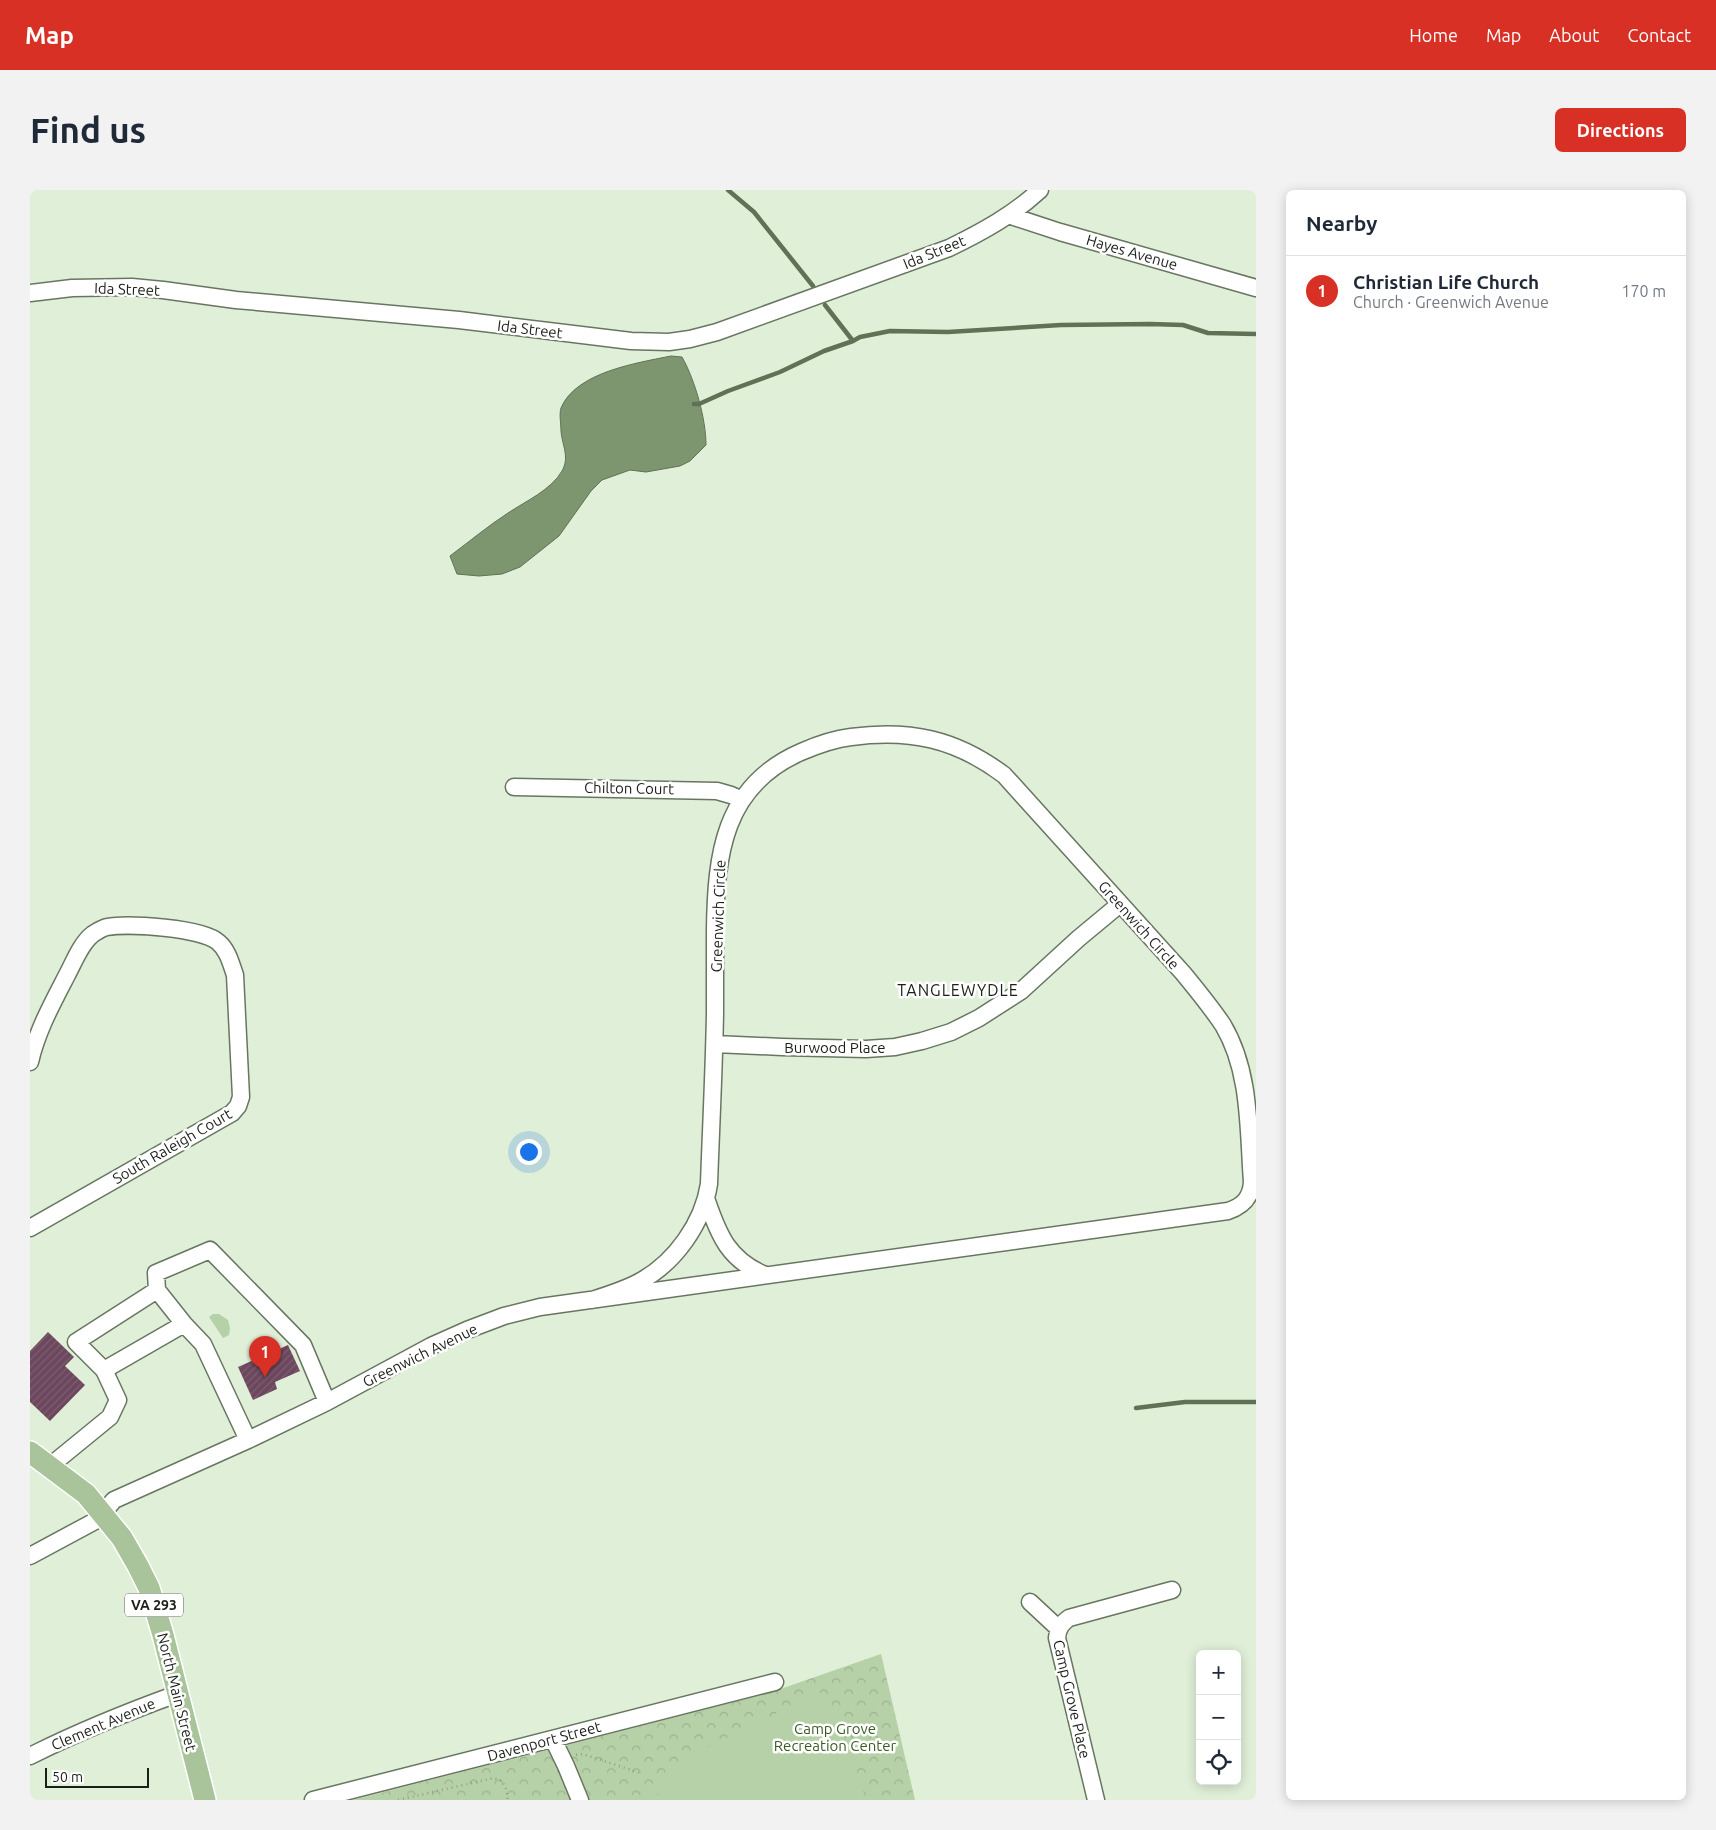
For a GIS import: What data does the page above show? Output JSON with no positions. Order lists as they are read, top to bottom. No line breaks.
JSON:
{"streets":{"main road":["VA 293","North Main Street"],"street":["Ida Street","Hayes Avenue","Chilton Court","Greenwich Circle","Burwood Place","South Raleigh Court","Greenwich Avenue","Camp Grove Place","Clement Avenue","Davenport Street"]},"crossings":[["Ida Street","Hayes Avenue"],["Chilton Court","Greenwich Circle"],["Greenwich Circle","Burwood Place"],["Greenwich Circle","Greenwich Avenue"],["Greenwich Avenue","North Main Street"],["North Main Street","Clement Avenue"]],"districts":["TANGLEWYDLE"],"parks":["Camp Grove Recreation Center"],"scale_bar":"50 m","page":{"header":"Map","nav":["Home","Map","About","Contact"],"buttons":"Directions","title":"Find us","heading":"Nearby","list":[{"mark":"1","name":"Christian Life Church","note":"Church · Greenwich Avenue","value":"170 m"}],"pins":"1","map_buttons":["+","−"],"scale":"50 m"}}
